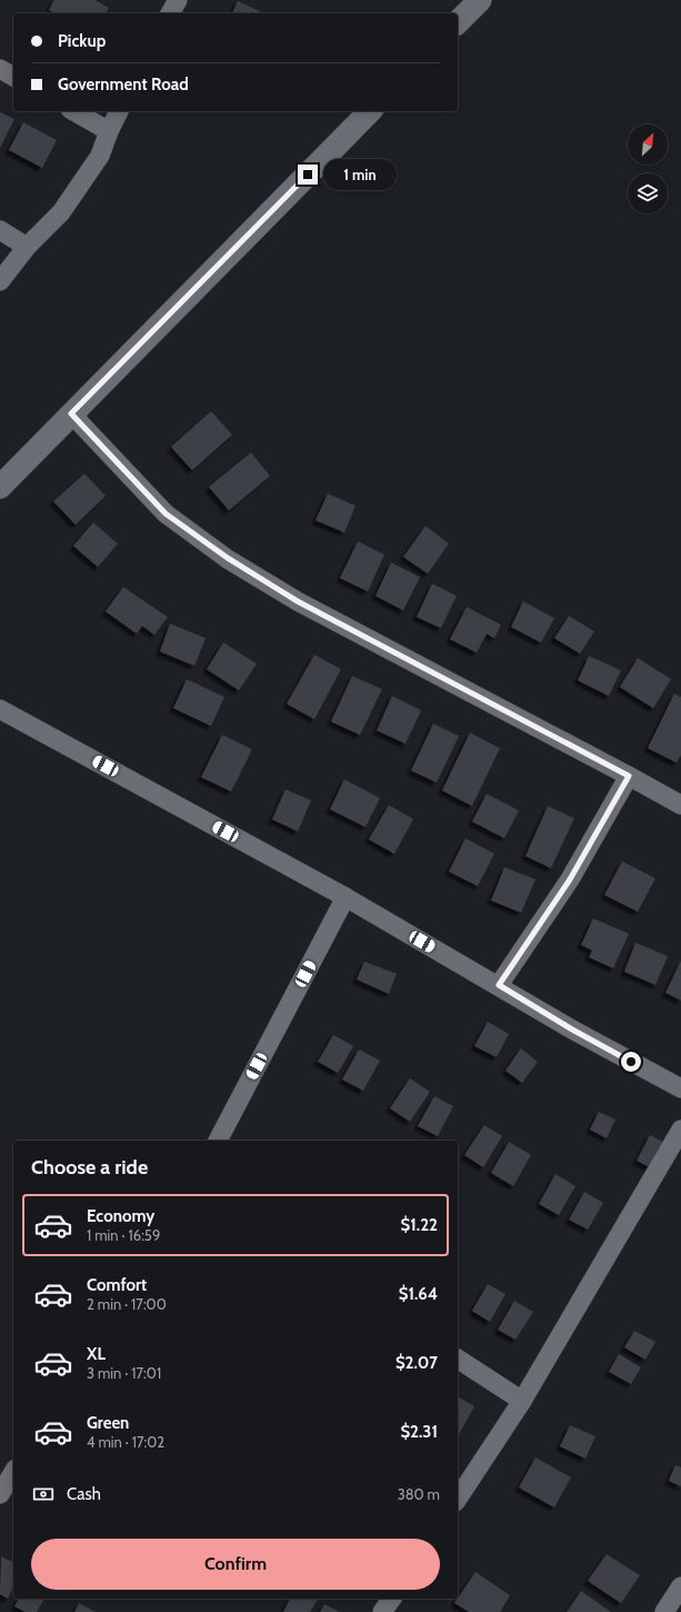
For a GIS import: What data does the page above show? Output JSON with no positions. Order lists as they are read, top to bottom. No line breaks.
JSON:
{"north":"top right","page":{"banner":["Pickup","Government Road"],"bubble":"1 min","heading":"Choose a ride","list":[{"name":"Economy","note":"1 min · 16:59","value":"$1.22"},{"name":"Comfort","note":"2 min · 17:00","value":"$1.64"},{"name":"XL","note":"3 min · 17:01","value":"$2.07"},{"name":"Green","note":"4 min · 17:02","value":"$2.31"}],"pay":["Cash","380 m"],"buttons":"Confirm"}}
